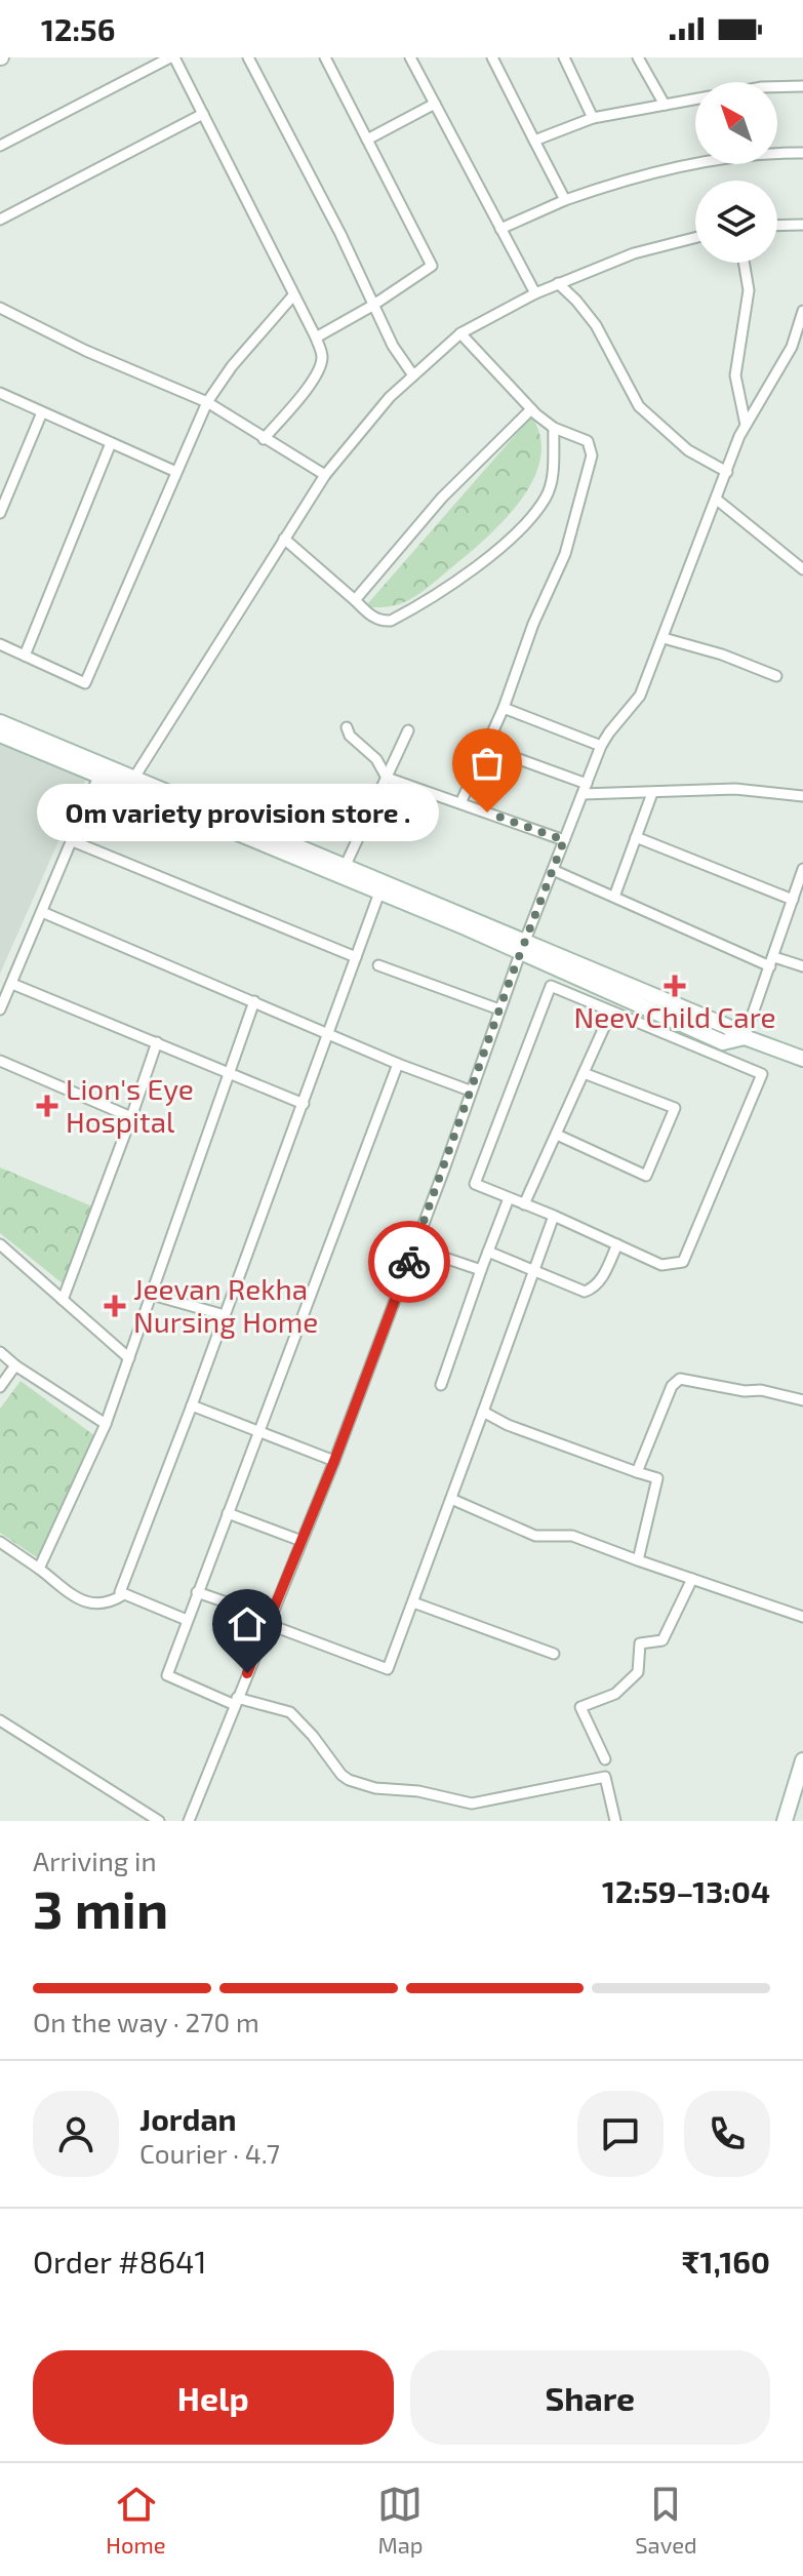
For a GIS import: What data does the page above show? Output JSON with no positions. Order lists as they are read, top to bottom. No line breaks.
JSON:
{"places":{"other":["Om variety provision store ."],"health":["Neev Child Care","Lion's Eye Hospital","Jeevan Rekha Nursing Home"]},"north":"top left","page":{"status":"12:56","bubble":"Om variety provision store .","heading":["3 min","Arriving in","12:59–13:04"],"panel":["Jordan","Courier · 4.7","Order #8641","₹1,160"],"bar":"On the way · 270 m","buttons":["Help","Share"],"tabs":["Home","Map","Saved"]}}
